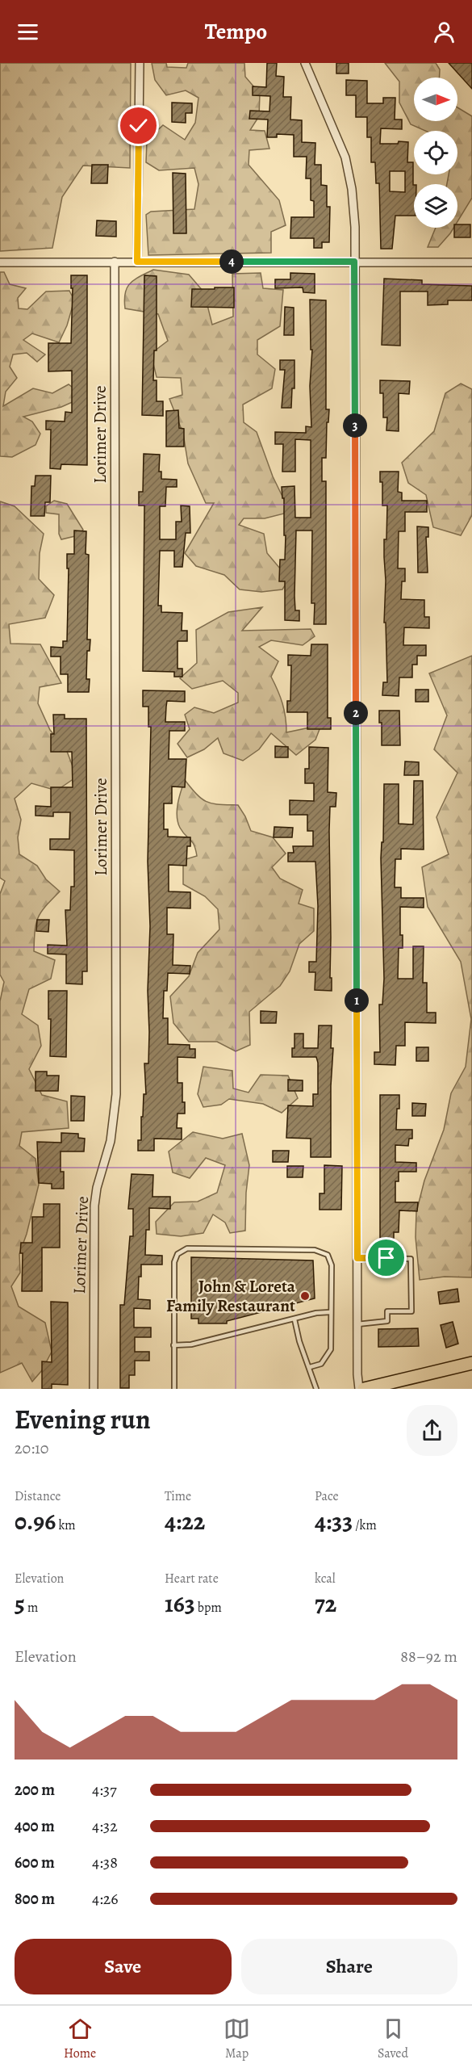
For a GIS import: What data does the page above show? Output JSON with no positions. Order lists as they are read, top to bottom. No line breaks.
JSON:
{"streets":{"street":["Lorimer Drive"]},"places":["John & Loreta Family Restaurant"],"north":"right","page":{"header":"Tempo","pins":["4","3","2","1"],"heading":["Evening run","20:10"],"stats":[["Distance","0.96 km"],["Time","4:22"],["Pace","4:33 /km"],["Elevation","5 m"],["Heart rate","163 bpm"],["kcal","72"]],"chart":["Elevation","88–92 m"],"list":[{"name":"200 m","note":"4:37"},{"name":"400 m","note":"4:32"},{"name":"600 m","note":"4:38"},{"name":"800 m","note":"4:26"}],"buttons":["Save","Share"],"tabs":["Home","Map","Saved"]}}
